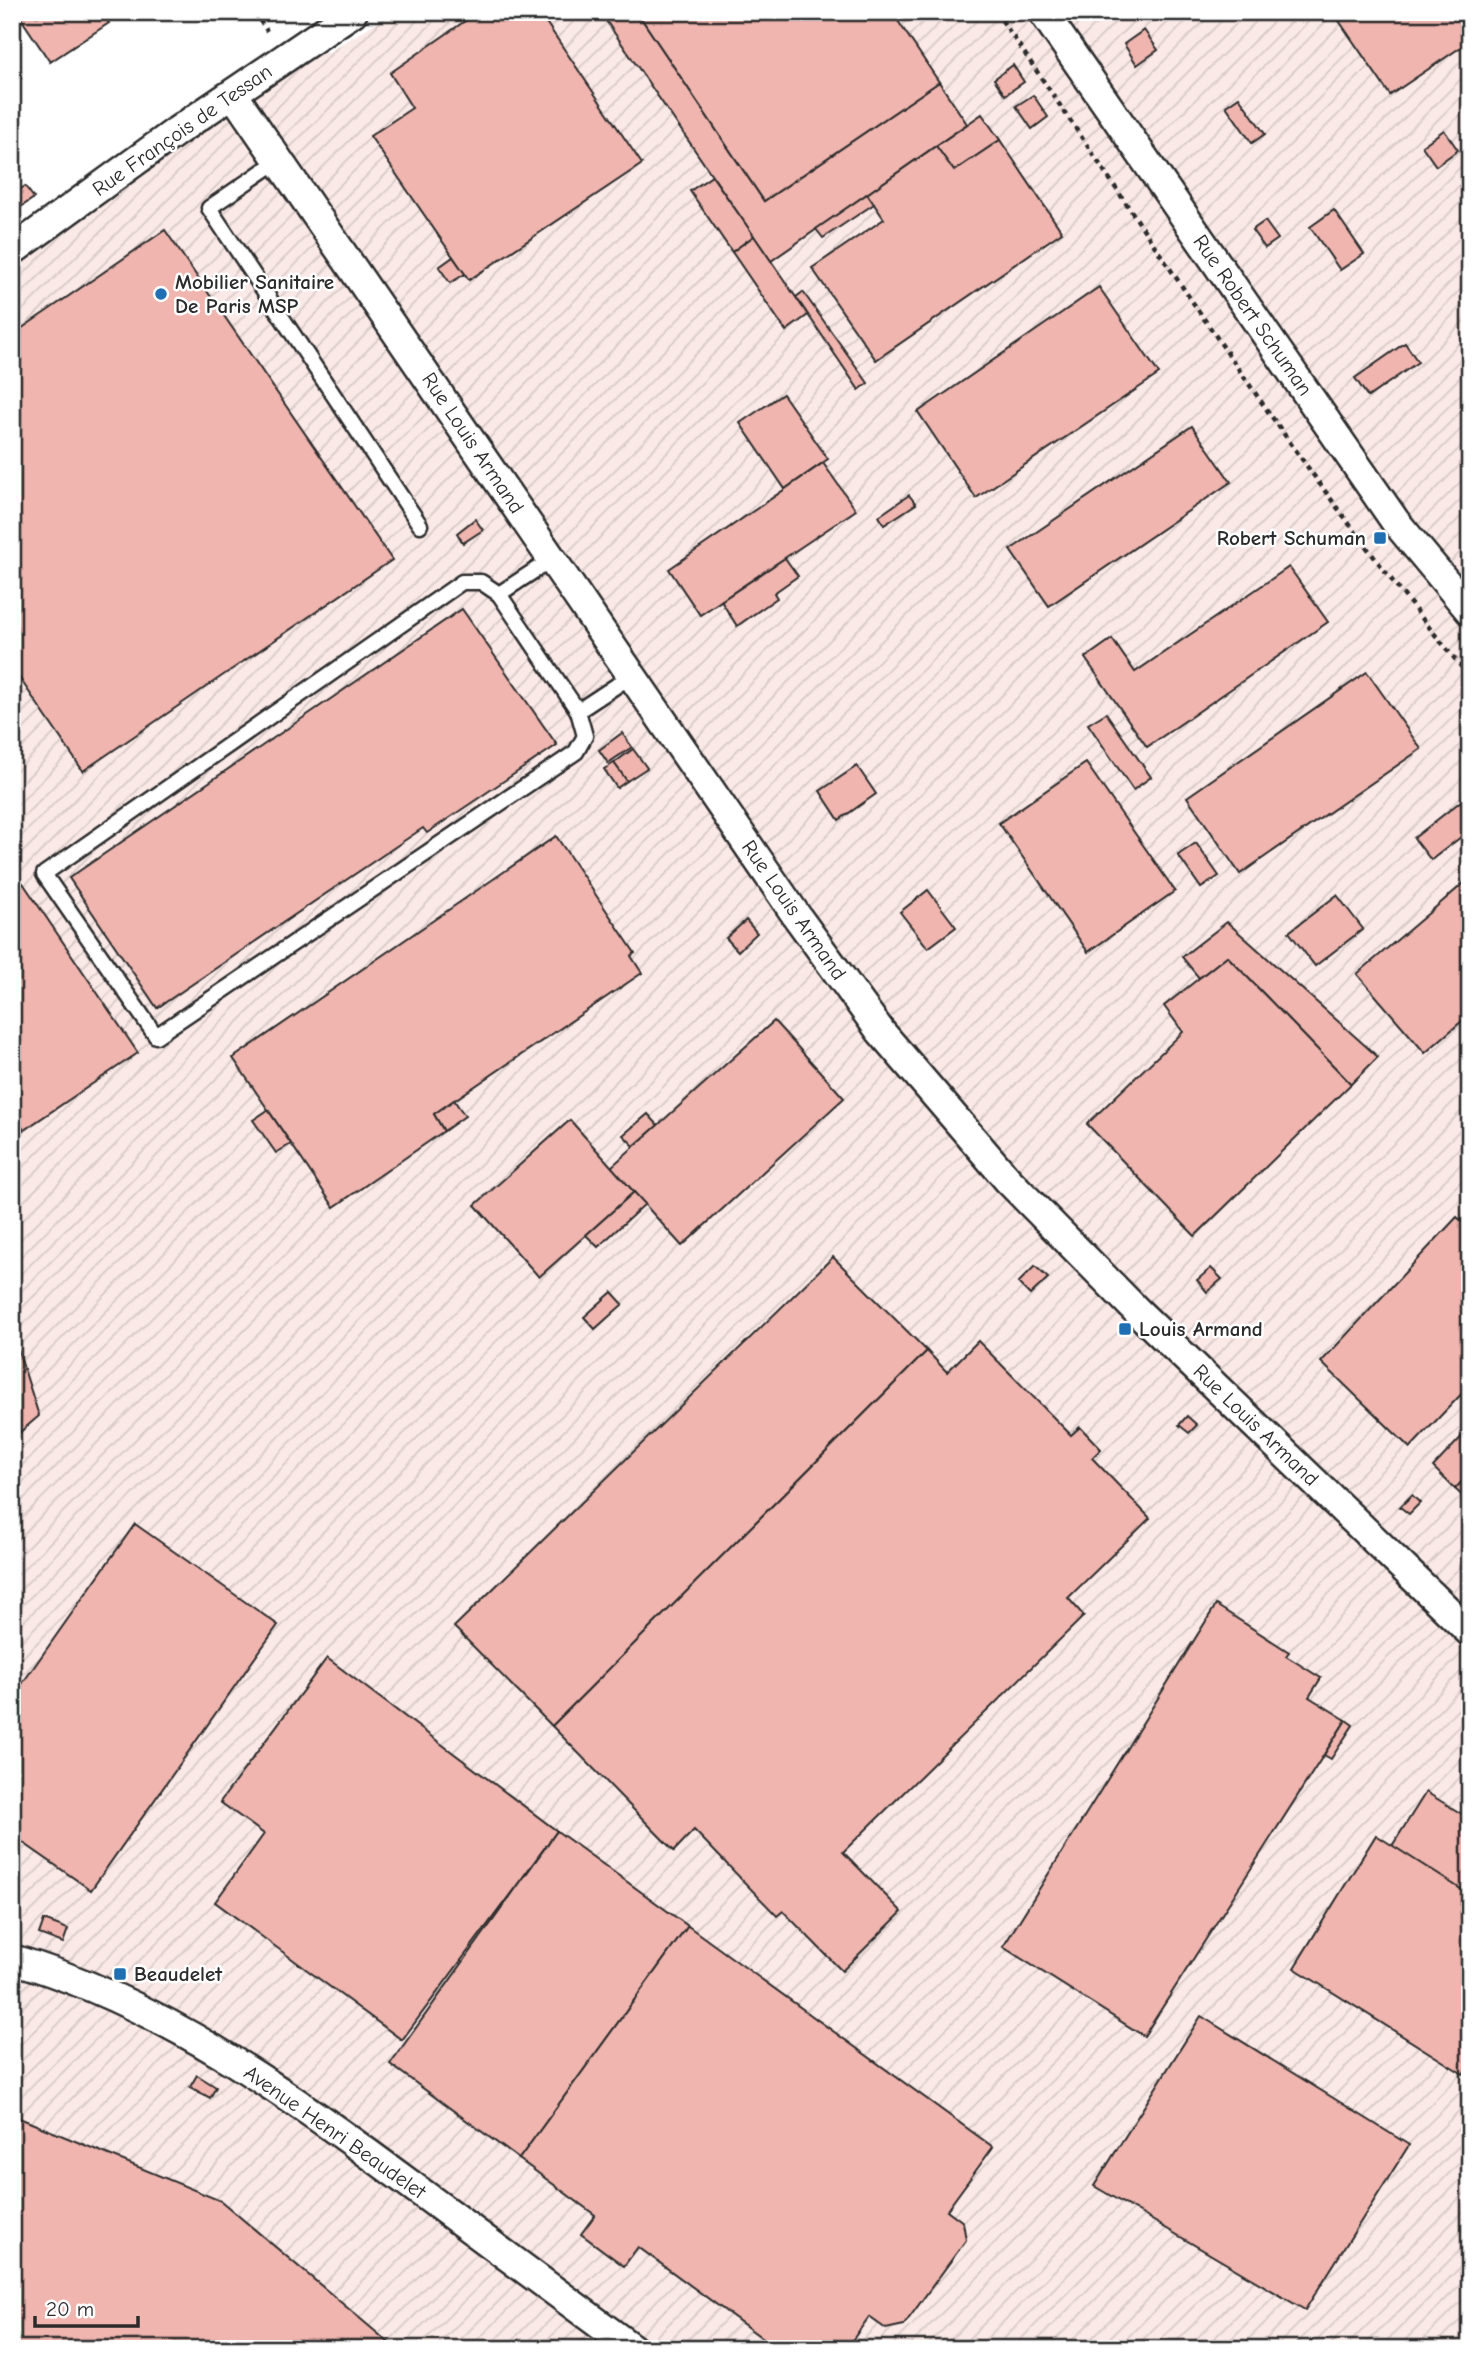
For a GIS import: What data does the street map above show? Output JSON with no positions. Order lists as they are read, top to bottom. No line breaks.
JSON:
{"streets":{"street":["Rue François de Tessan","Rue Robert Schuman","Rue Louis Armand","Avenue Henri Beaudelet"]},"crossings":[["Rue François de Tessan","Rue Louis Armand"]],"places":{"other":["Mobilier Sanitaire De Paris MSP"],"transit":["Robert Schuman","Louis Armand","Beaudelet"]},"scale_bar":"20 m"}
